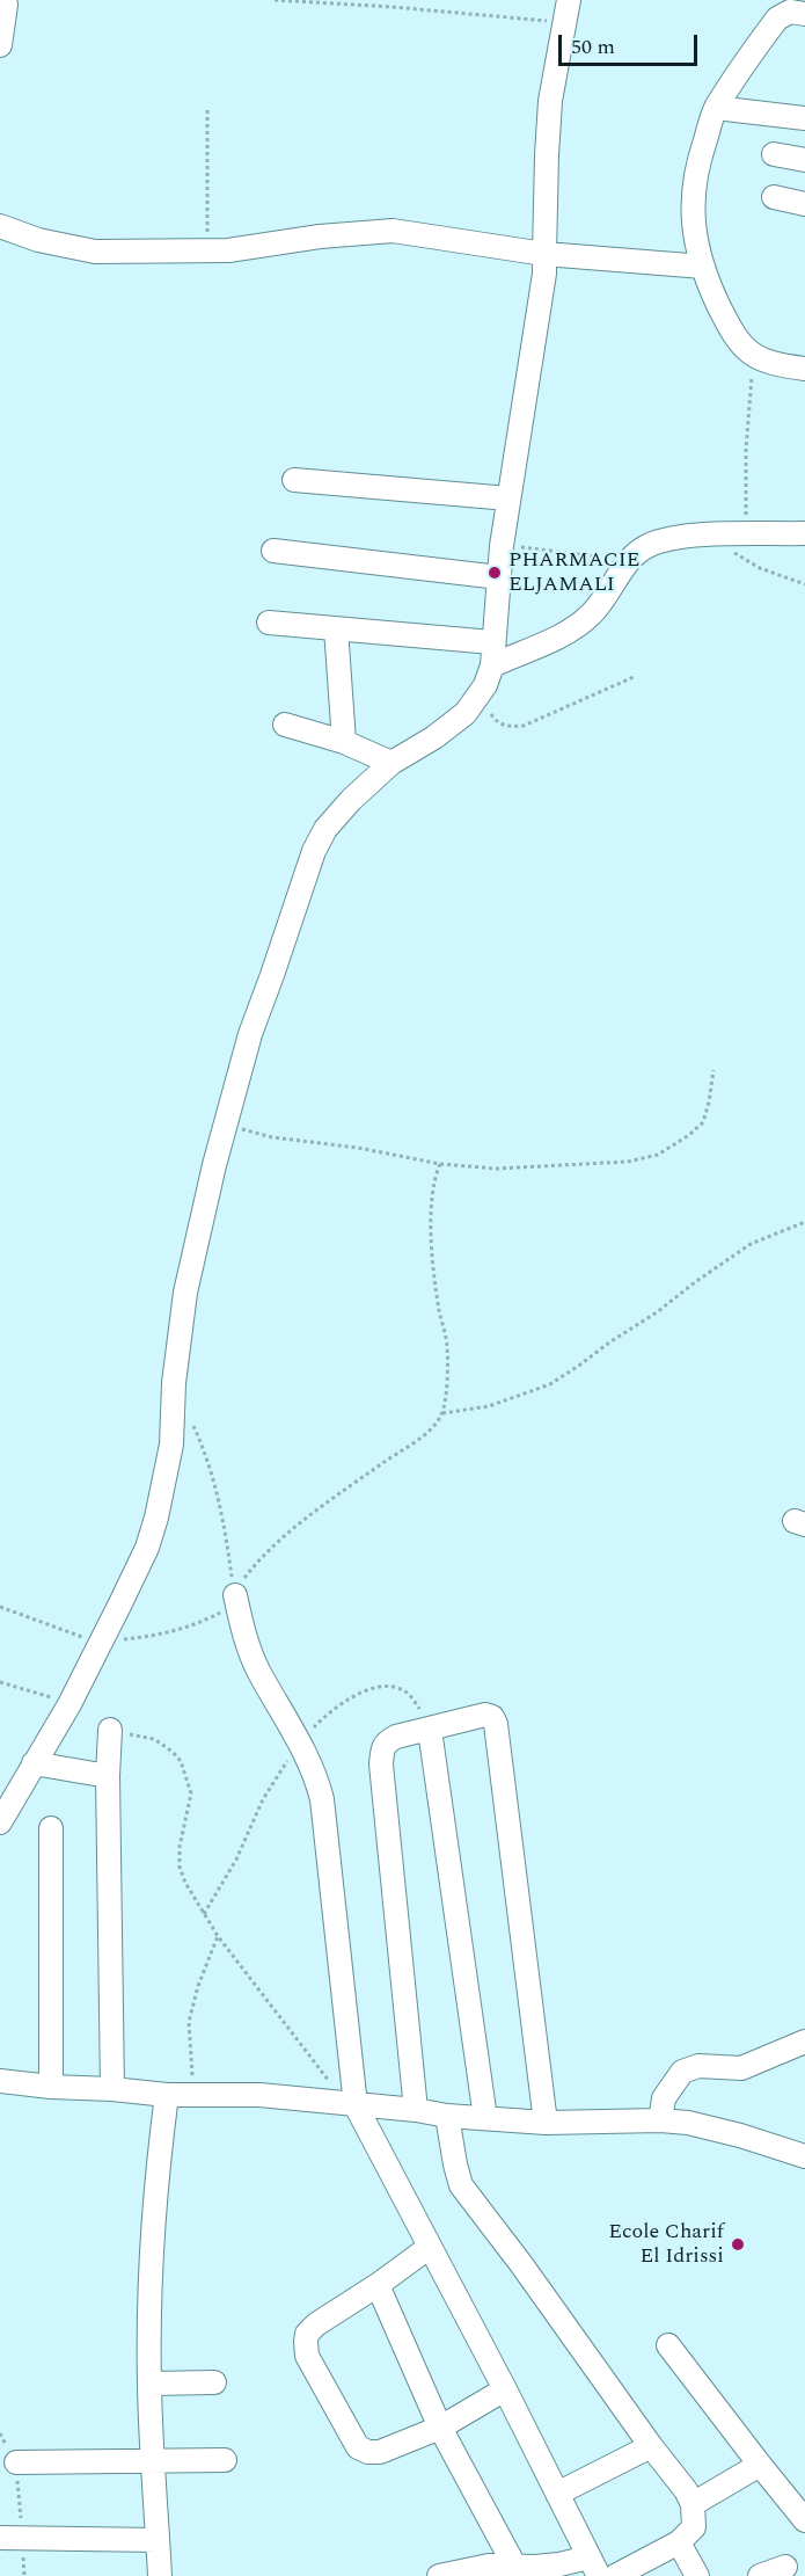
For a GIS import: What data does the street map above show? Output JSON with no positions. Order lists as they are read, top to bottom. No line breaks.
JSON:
{"places":["PHARMACIE ELJAMALI","Ecole Charif El Idrissi"],"scale_bar":"50 m"}
